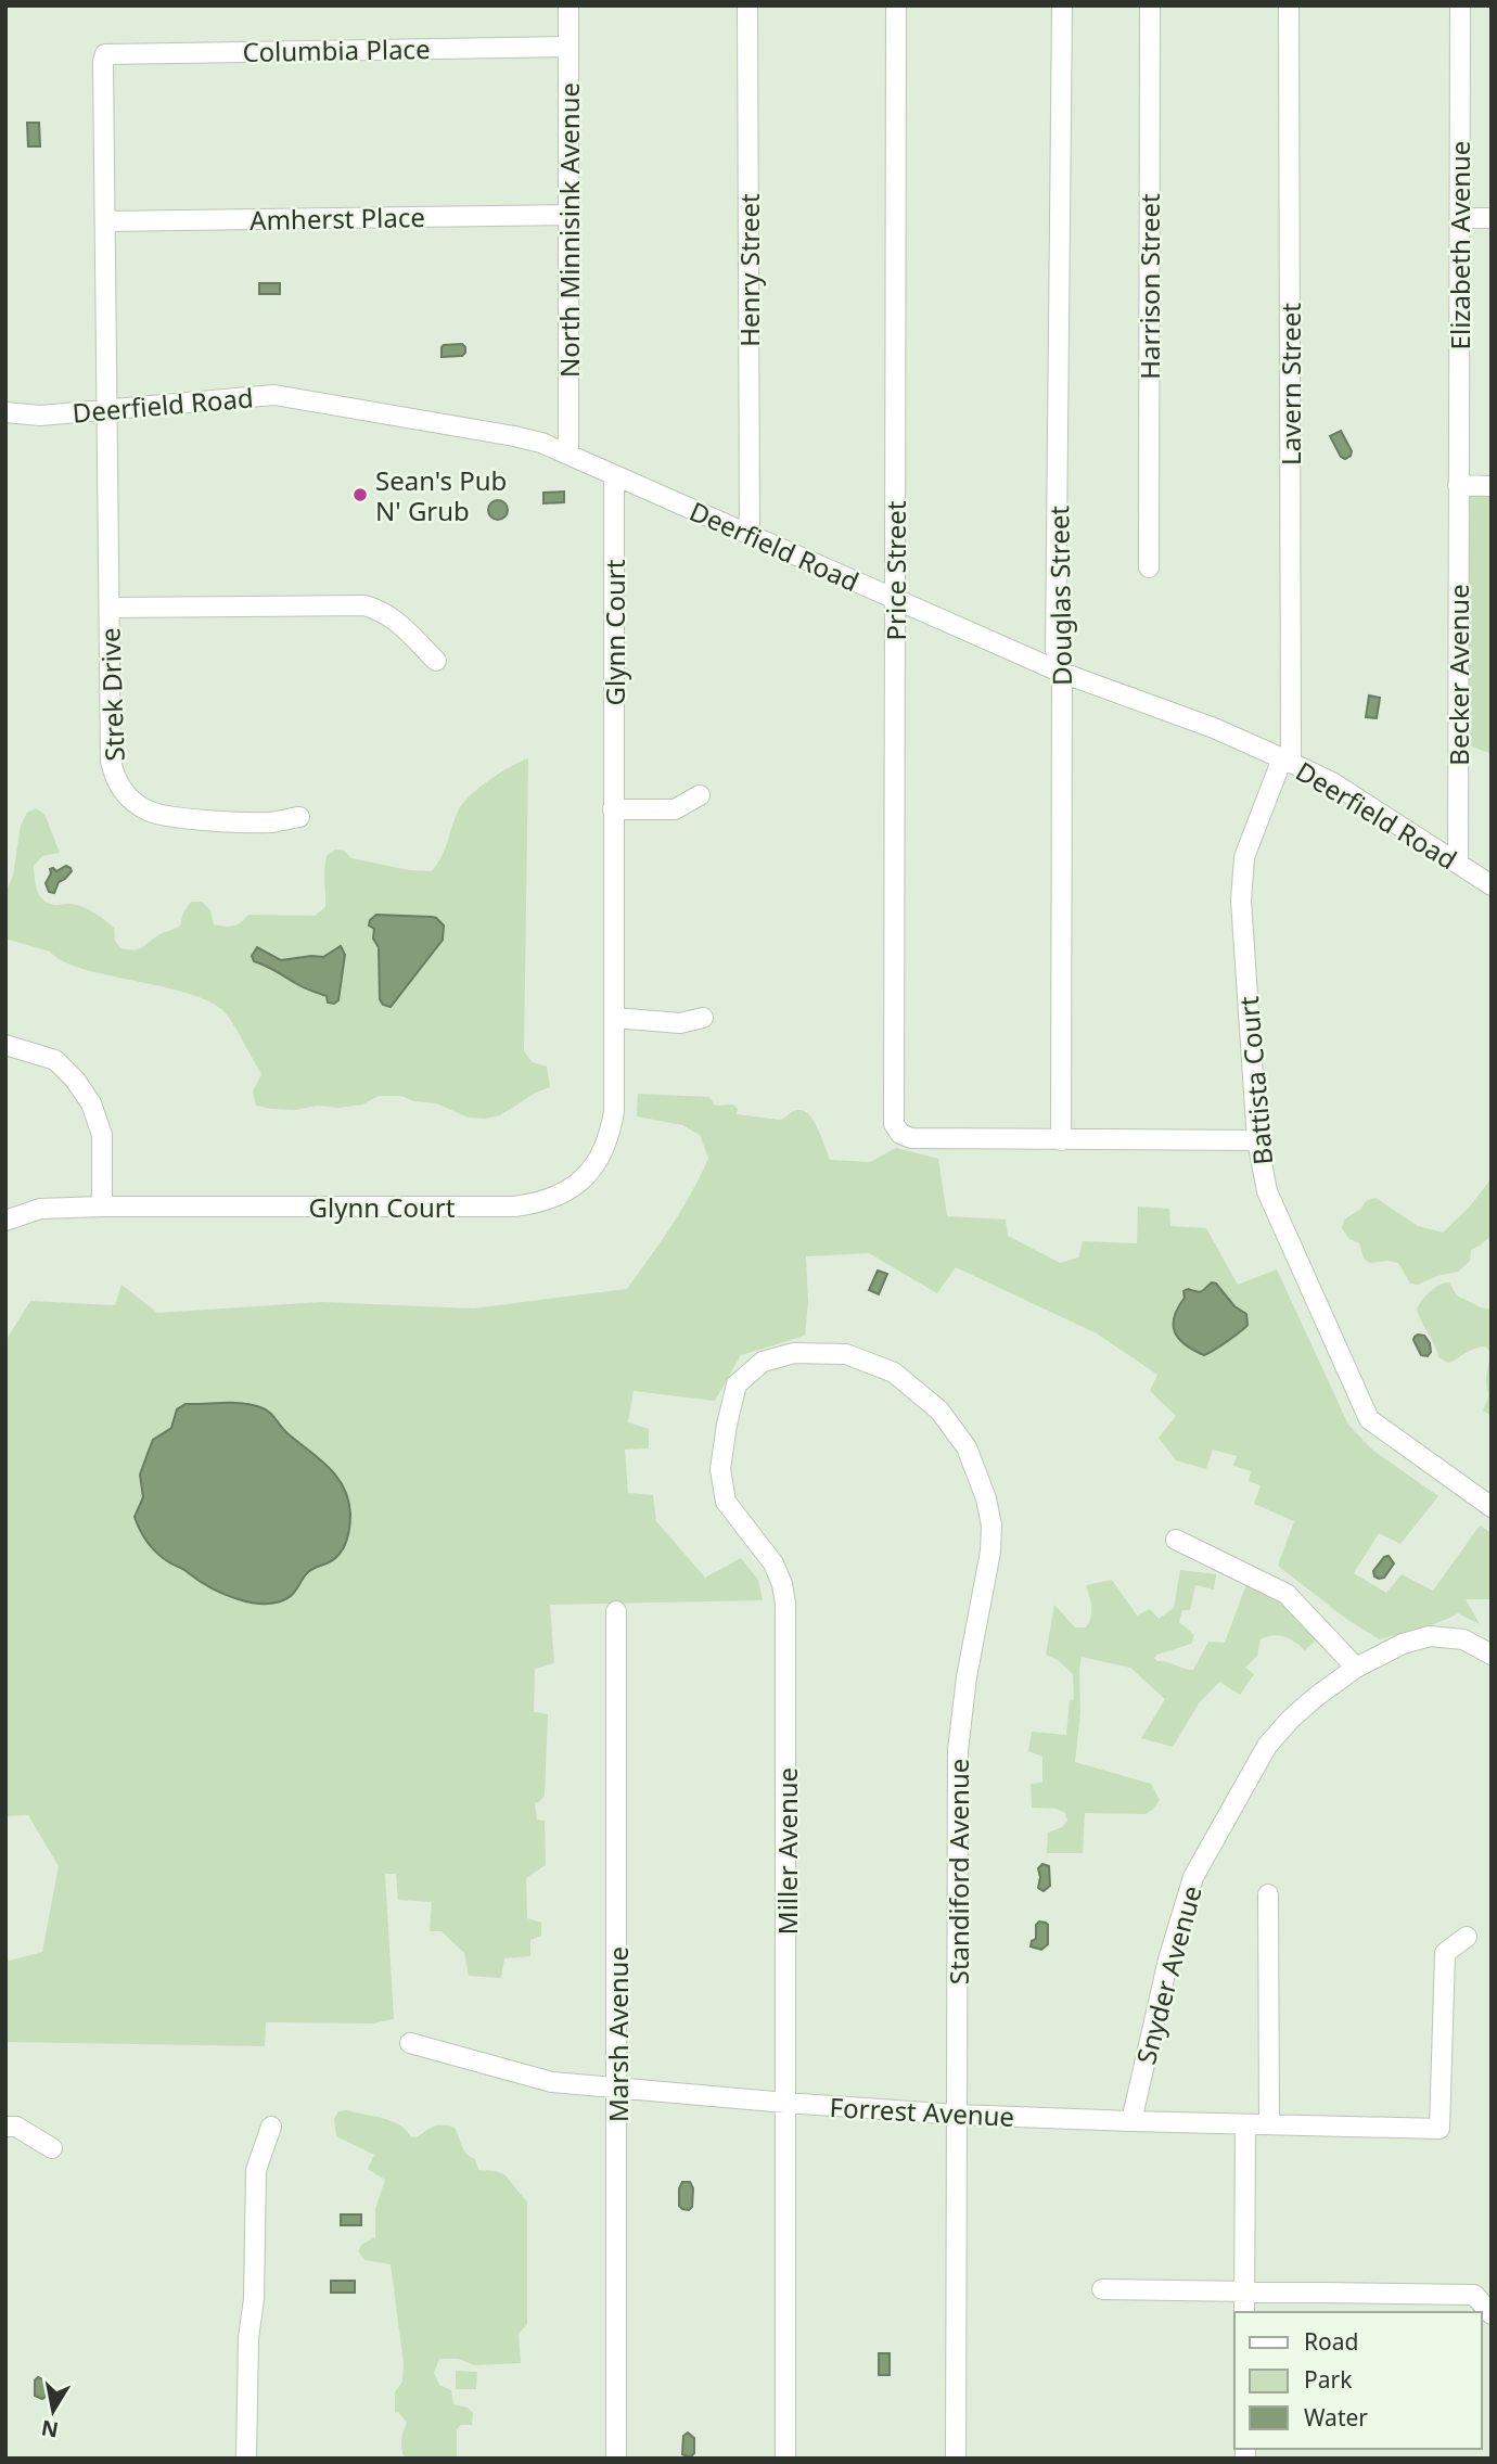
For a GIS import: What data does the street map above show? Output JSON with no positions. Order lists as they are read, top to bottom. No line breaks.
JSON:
{"streets":{"street":["Columbia Place","Amherst Place","North Minnisink Avenue","Elizabeth Avenue","Henry Street","Harrison Street","Lavern Street","Deerfield Road","Price Street","Douglas Street","Glynn Court","Becker Avenue","Strek Drive","Battista Court","Miller Avenue","Standiford Avenue","Snyder Avenue","Marsh Avenue","Forrest Avenue"]},"crossings":[["Columbia Place","North Minnisink Avenue"],["Columbia Place","Strek Drive"],["Amherst Place","North Minnisink Avenue"],["Amherst Place","Strek Drive"],["North Minnisink Avenue","Deerfield Road"],["Elizabeth Avenue","Becker Avenue"],["Henry Street","Deerfield Road"],["Lavern Street","Deerfield Road"],["Lavern Street","Battista Court"],["Deerfield Road","Price Street"],["Deerfield Road","Douglas Street"],["Deerfield Road","Glynn Court"],["Deerfield Road","Becker Avenue"],["Deerfield Road","Strek Drive"],["Deerfield Road","Battista Court"],["Price Street","Douglas Street"],["Miller Avenue","Standiford Avenue"],["Miller Avenue","Forrest Avenue"],["Standiford Avenue","Forrest Avenue"],["Snyder Avenue","Forrest Avenue"],["Marsh Avenue","Forrest Avenue"]],"places":["Sean's Pub N' Grub"],"legend":["Road","Park","Water"],"north":"bottom"}
